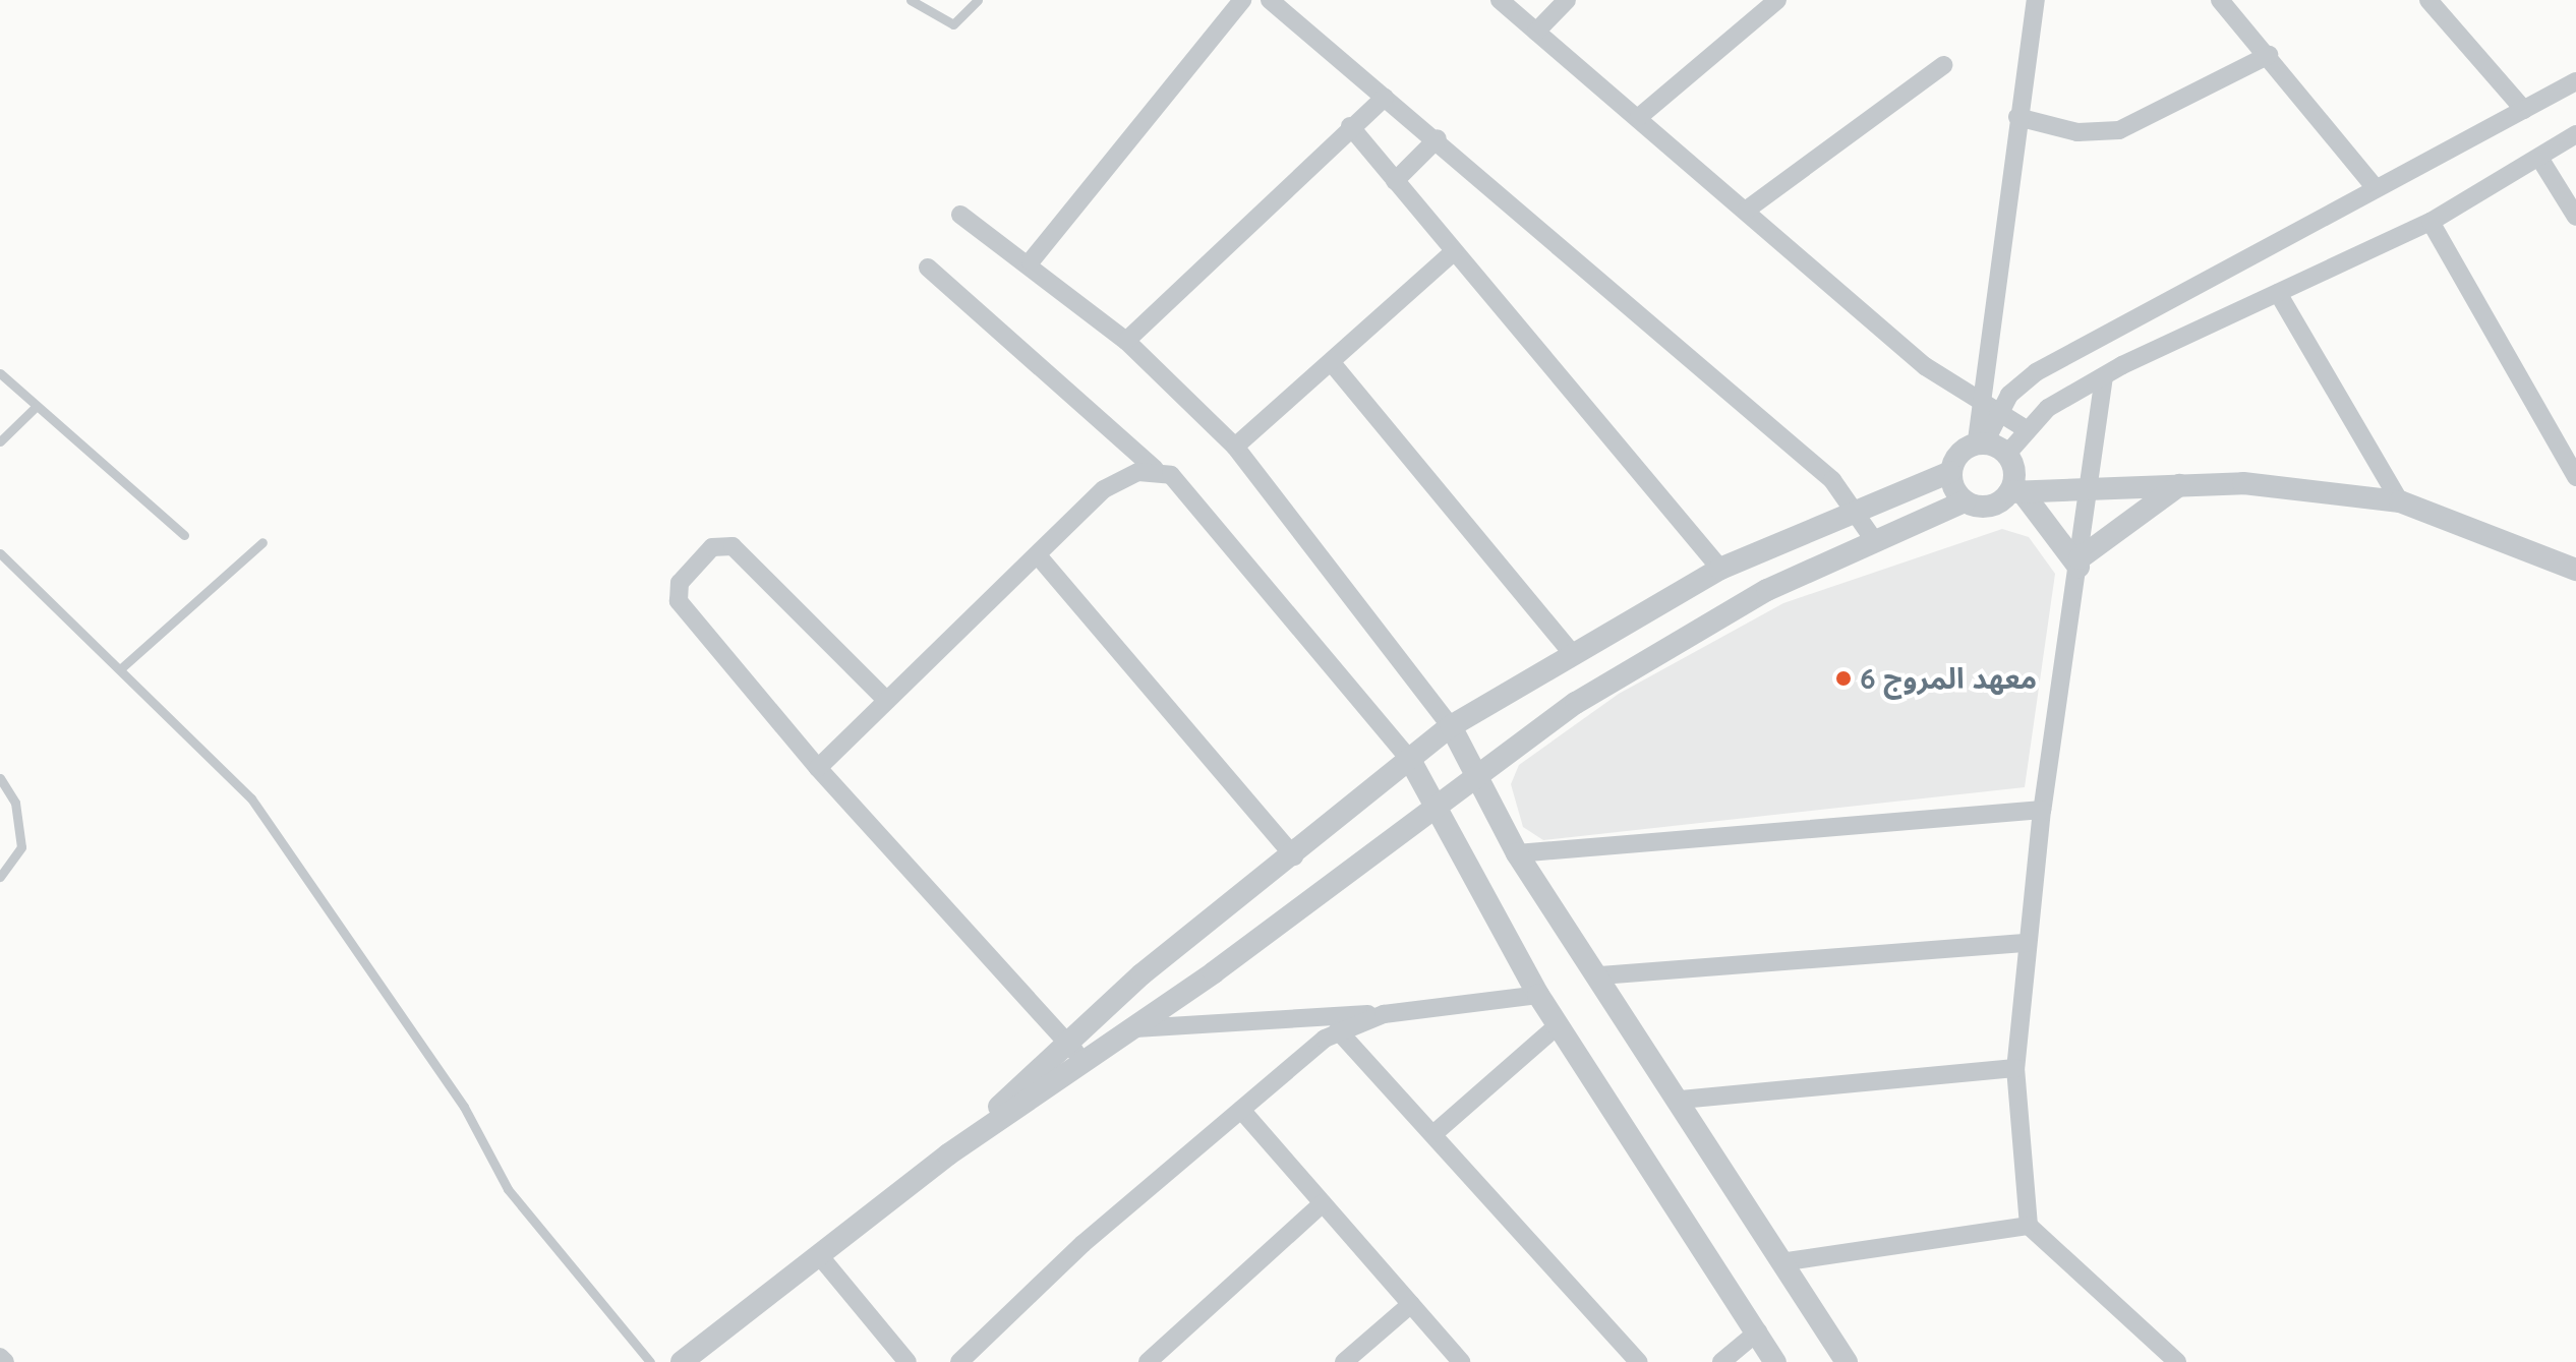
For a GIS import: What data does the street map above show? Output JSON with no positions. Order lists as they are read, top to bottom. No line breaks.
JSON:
{"places":["معهد المروج 6"]}
